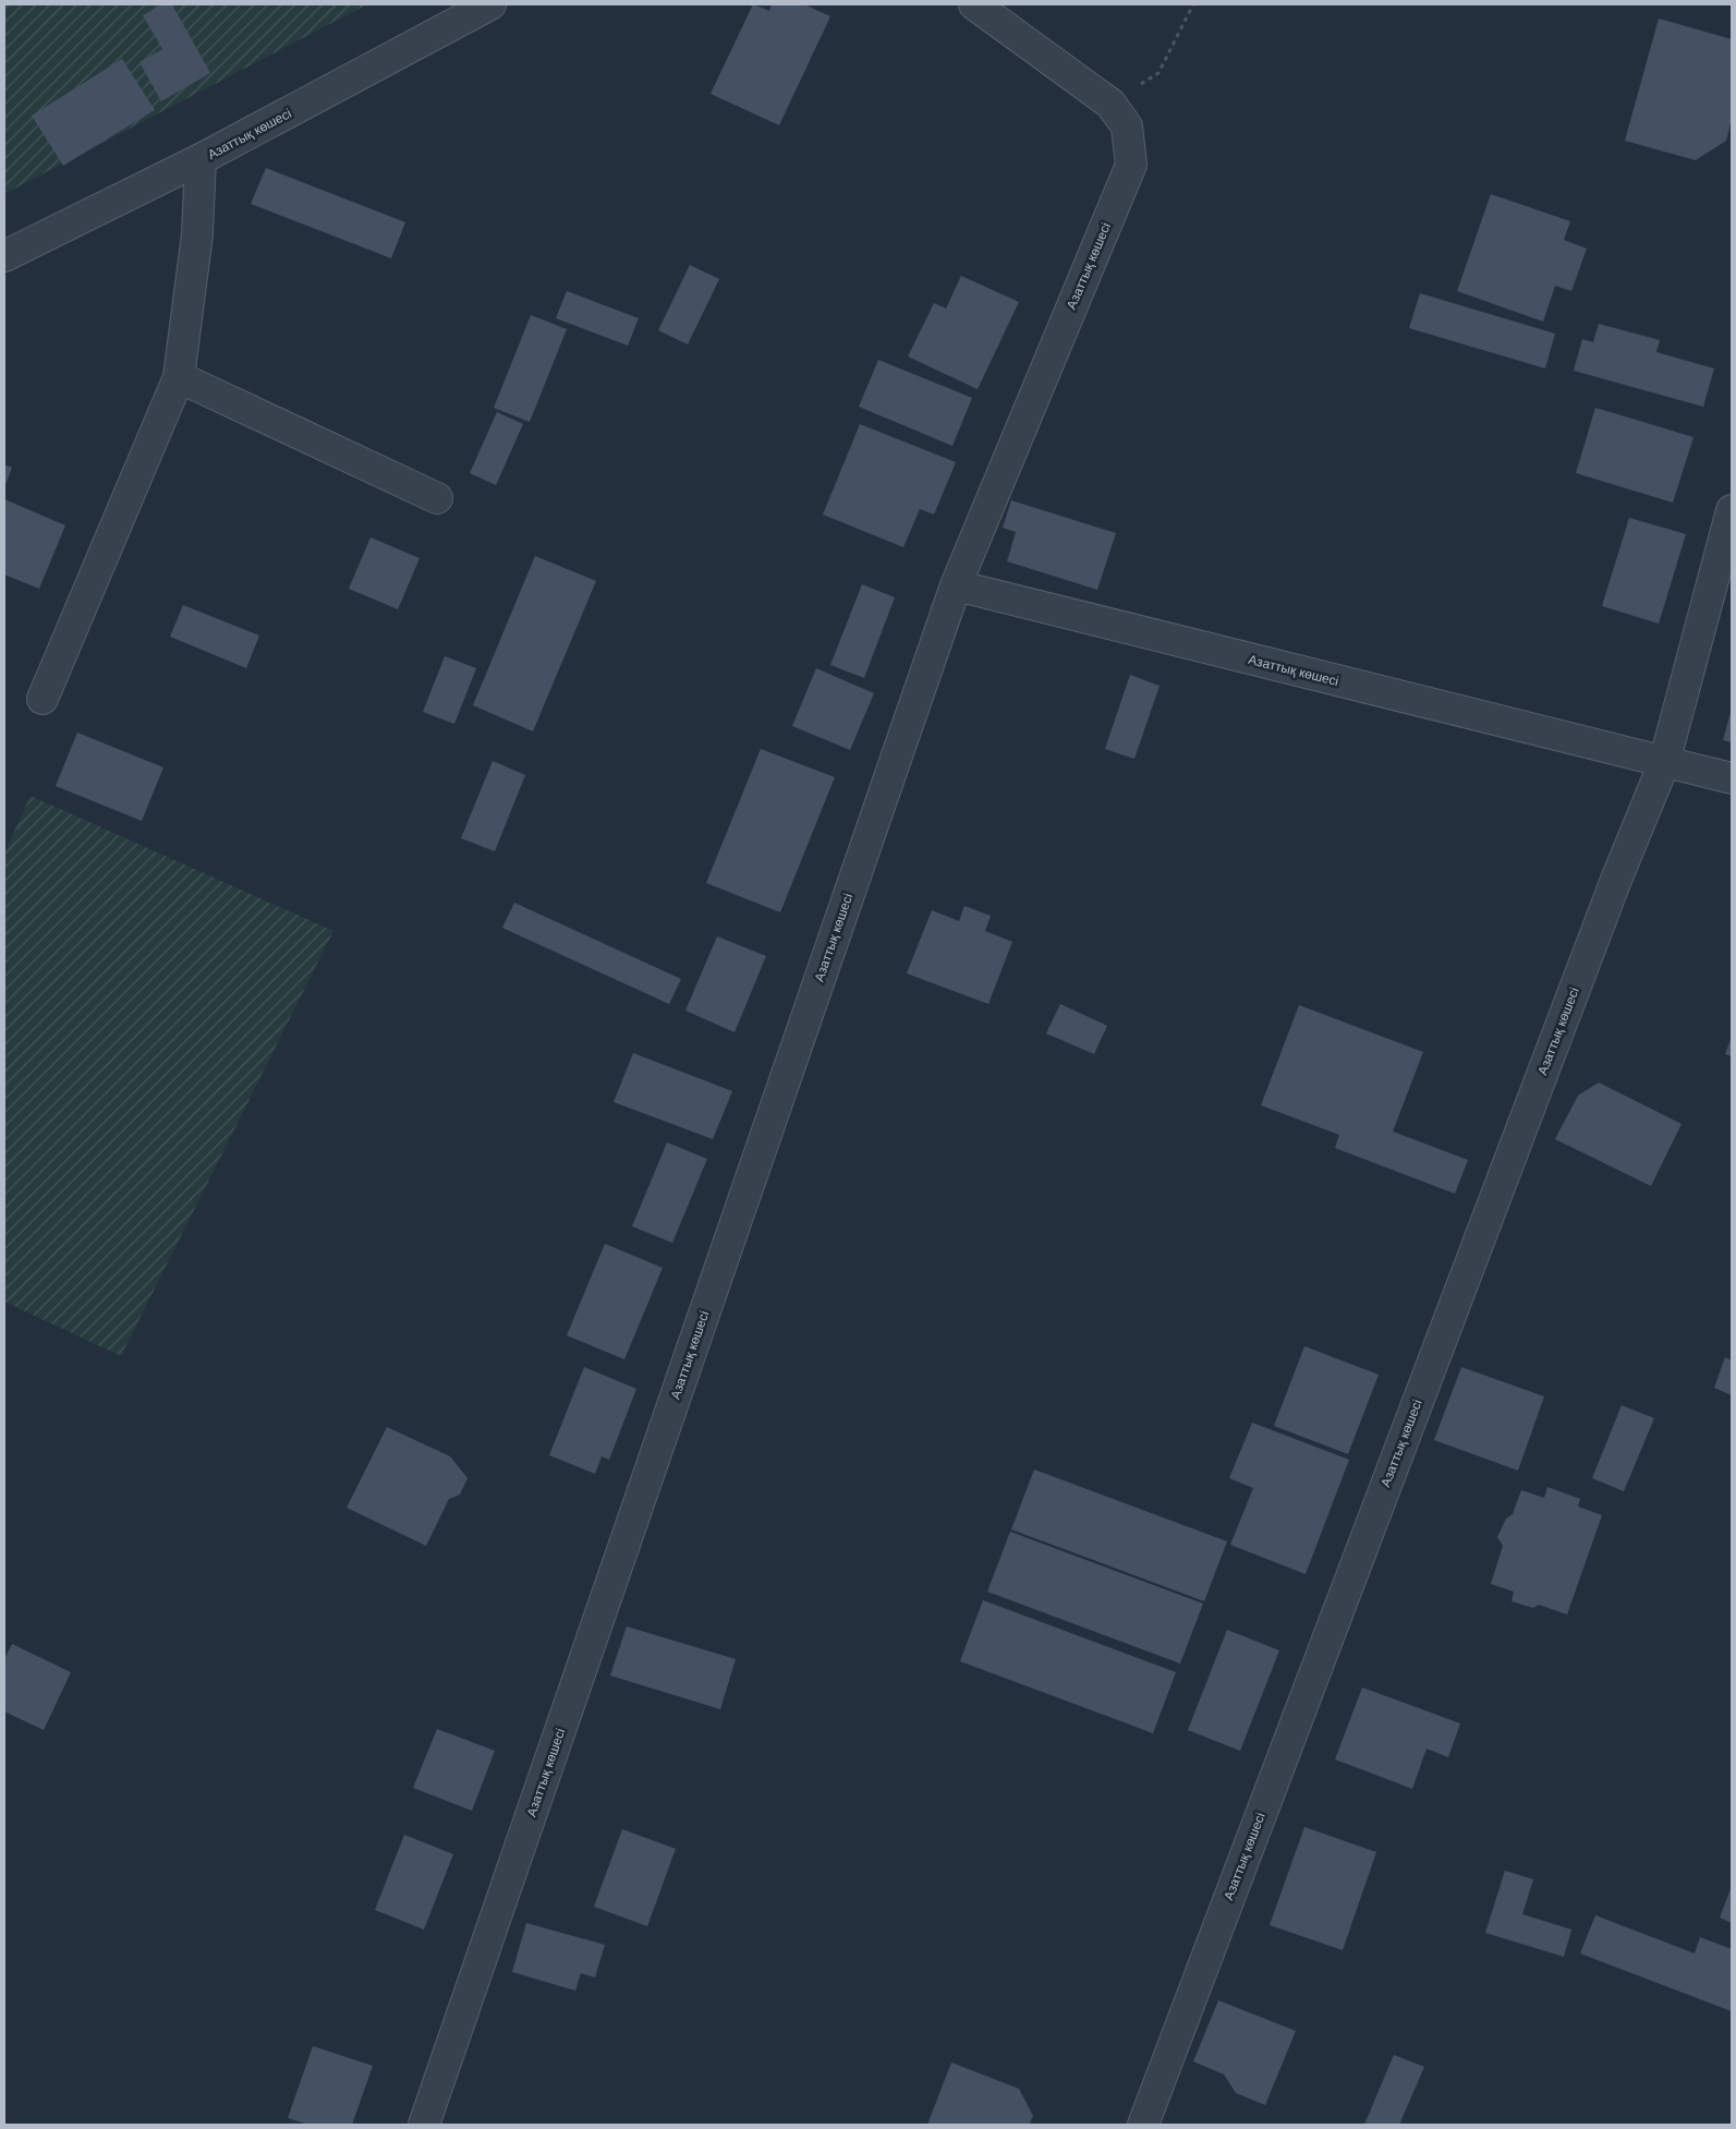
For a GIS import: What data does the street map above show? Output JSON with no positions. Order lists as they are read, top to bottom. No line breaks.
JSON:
{"streets":{"street":["Азаттық көшесі"]}}
